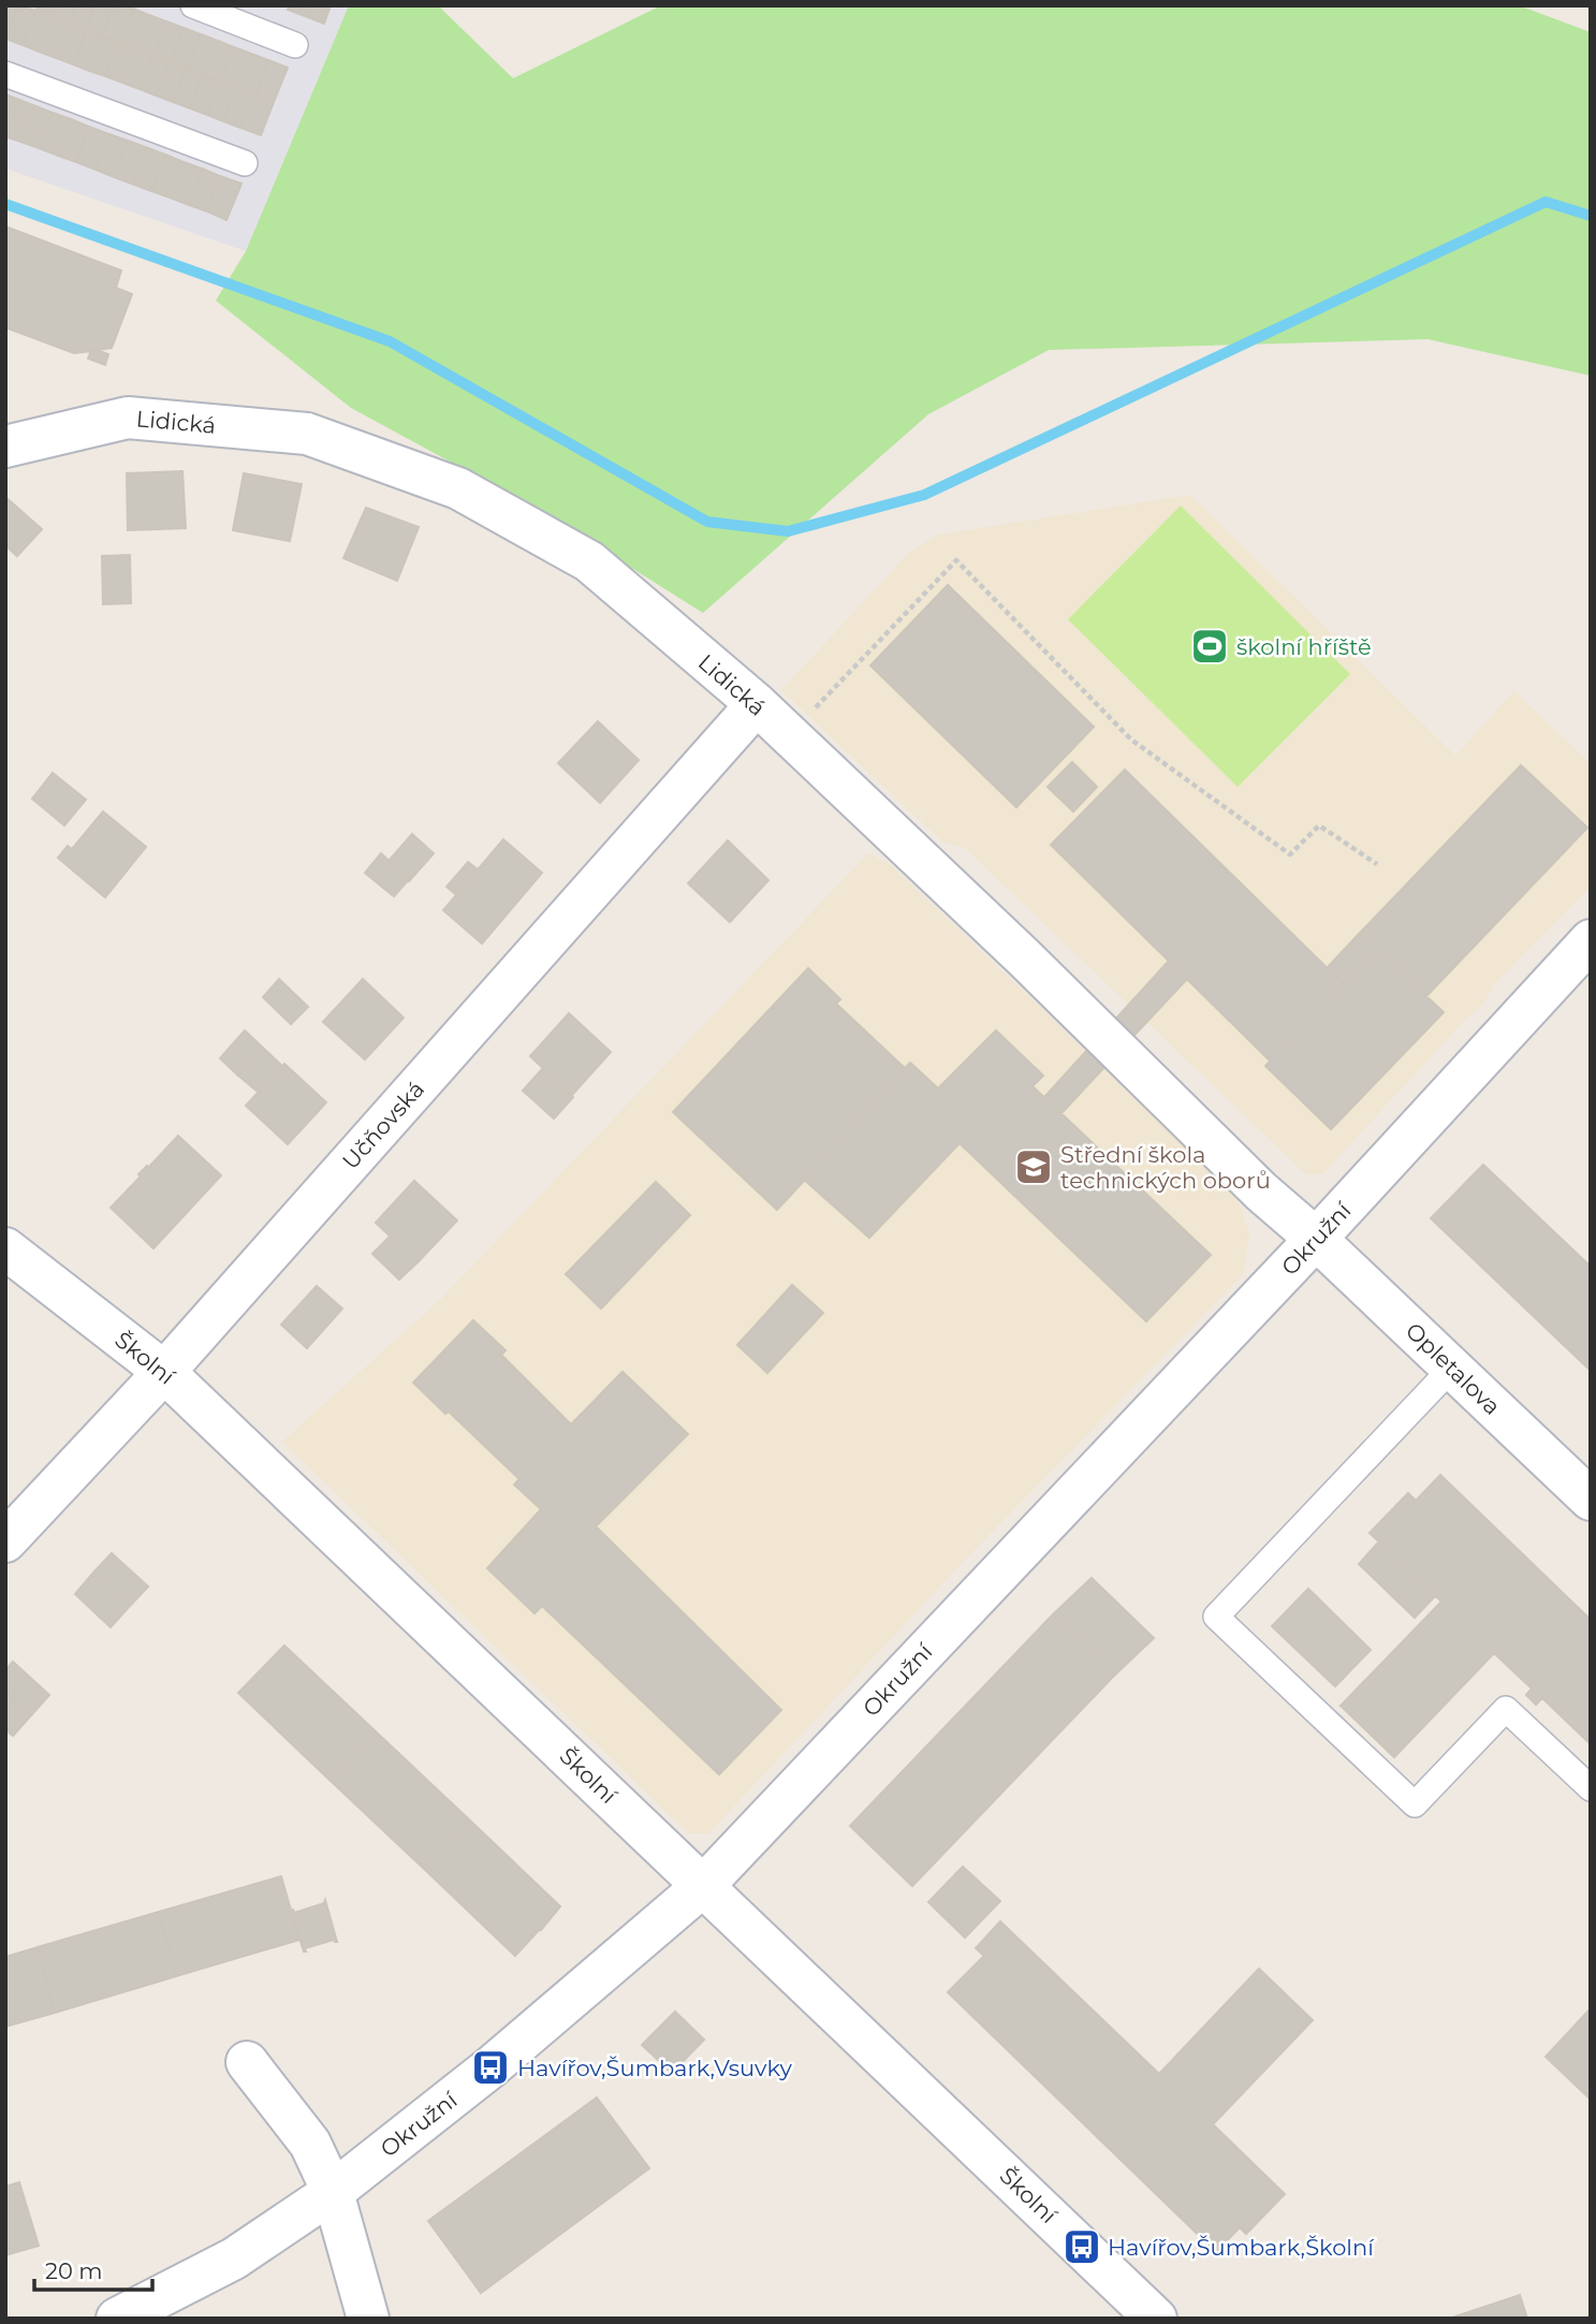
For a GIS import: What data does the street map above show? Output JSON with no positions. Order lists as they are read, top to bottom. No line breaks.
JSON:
{"streets":{"street":["Lidická","Učňovská","Okružní","Školní","Opletalova"]},"crossings":[["Lidická","Učňovská"],["Lidická","Okružní"],["Lidická","Opletalova"],["Učňovská","Školní"],["Okružní","Školní"],["Okružní","Opletalova"]],"places":{"sports":["školní hříště"],"school or university":["Střední škola technických oborů"],"bus stop":["Havířov,Šumbark,Vsuvky","Havířov,Šumbark,Školní"]},"scale_bar":"20 m"}
